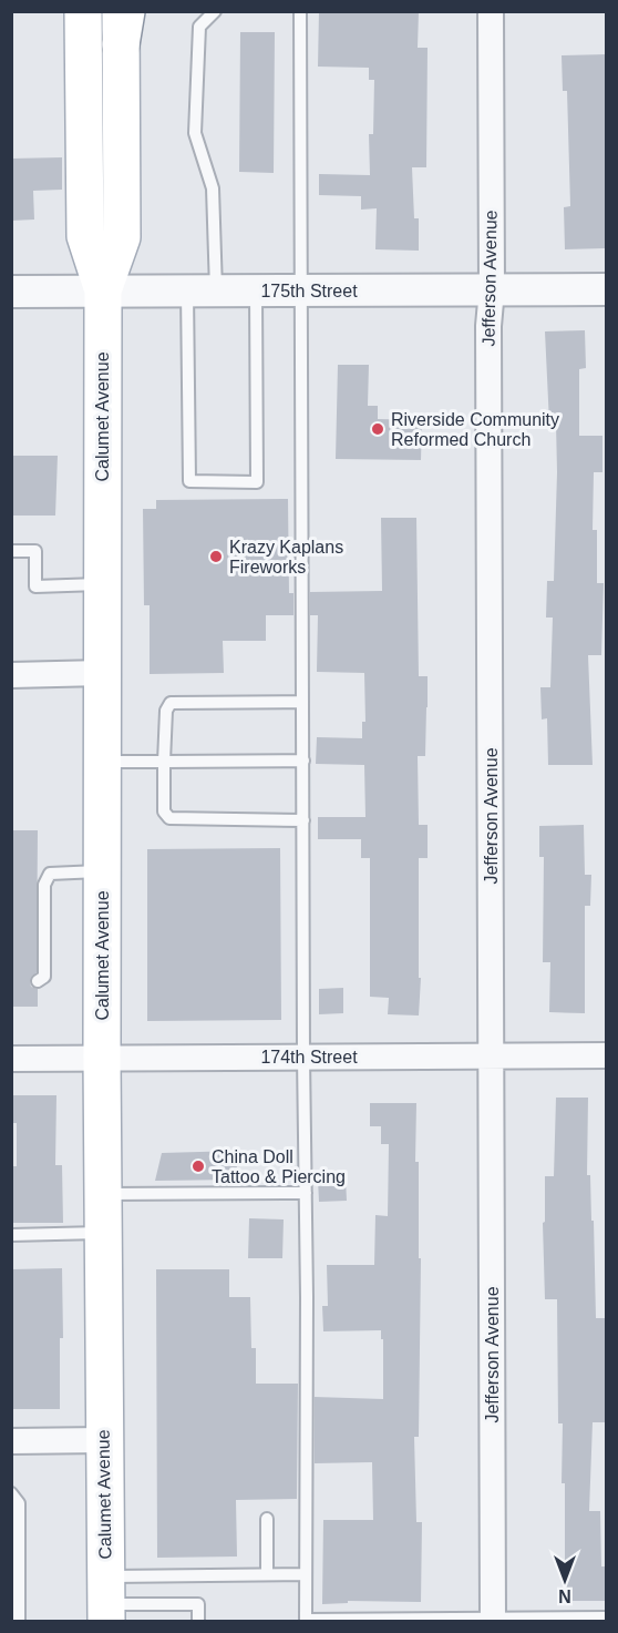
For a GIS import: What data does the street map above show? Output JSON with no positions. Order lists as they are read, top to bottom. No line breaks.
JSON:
{"streets":{"main road":["Calumet Avenue"],"street":["Jefferson Avenue","175th Street","174th Street"]},"crossings":[["Jefferson Avenue","175th Street"],["Jefferson Avenue","174th Street"],["175th Street","Calumet Avenue"],["Calumet Avenue","174th Street"]],"places":["Riverside Community Reformed Church","Krazy Kaplans Fireworks","China Doll Tattoo & Piercing"],"north":"bottom"}
